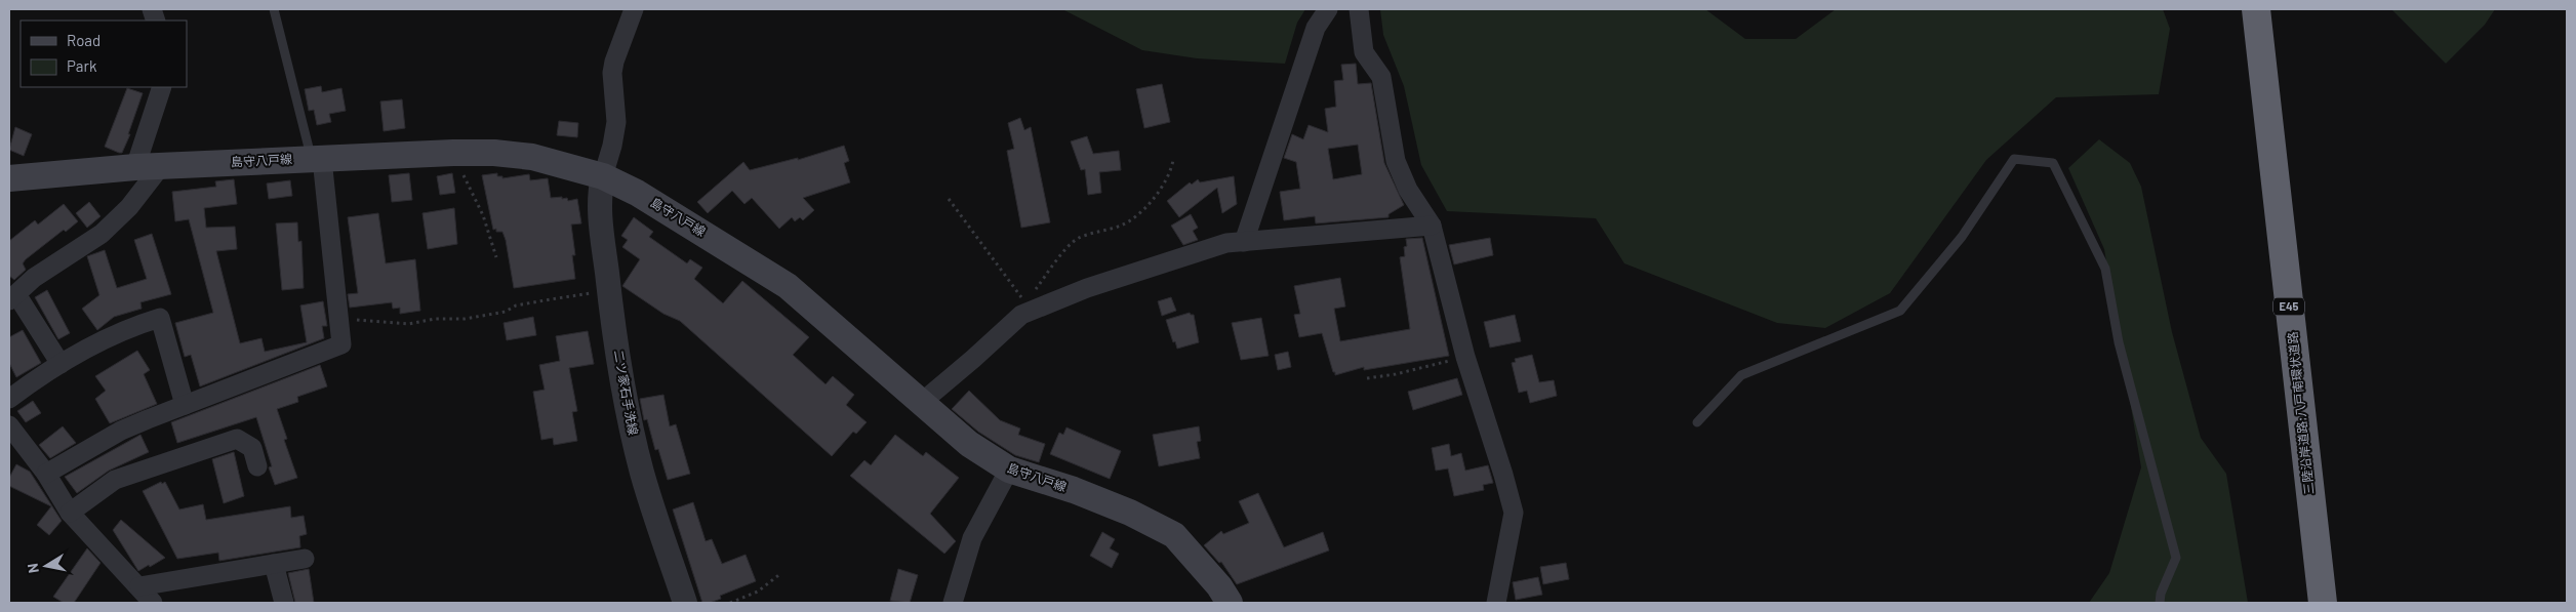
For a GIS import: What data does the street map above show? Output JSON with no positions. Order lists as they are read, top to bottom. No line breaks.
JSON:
{"streets":{"highway":["E45","三陸沿岸道路;八戸南環状道路"],"main road":["島守八戸線"],"street":["二ツ家石手洗線"]},"crossings":[["島守八戸線","二ツ家石手洗線"]],"legend":["Road","Park"],"north":"left"}
